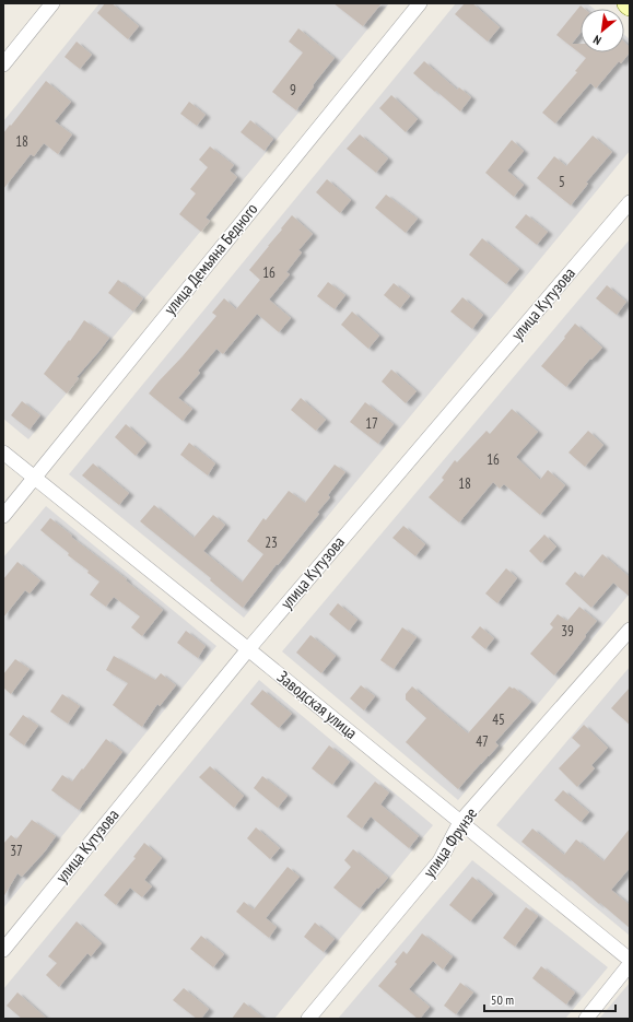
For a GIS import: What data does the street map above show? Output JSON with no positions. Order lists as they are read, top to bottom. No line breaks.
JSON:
{"streets":{"street":["улица Демьяна Бедного","улица Кутузова","Заводская улица","улица Фрунзе"]},"crossings":[["улица Демьяна Бедного","Заводская улица"],["улица Кутузова","Заводская улица"],["Заводская улица","улица Фрунзе"]],"house_numbers":["9","18","5","16","17","16","18","23","39","45","47","37"],"scale_bar":"50 m","north":"bottom left"}
